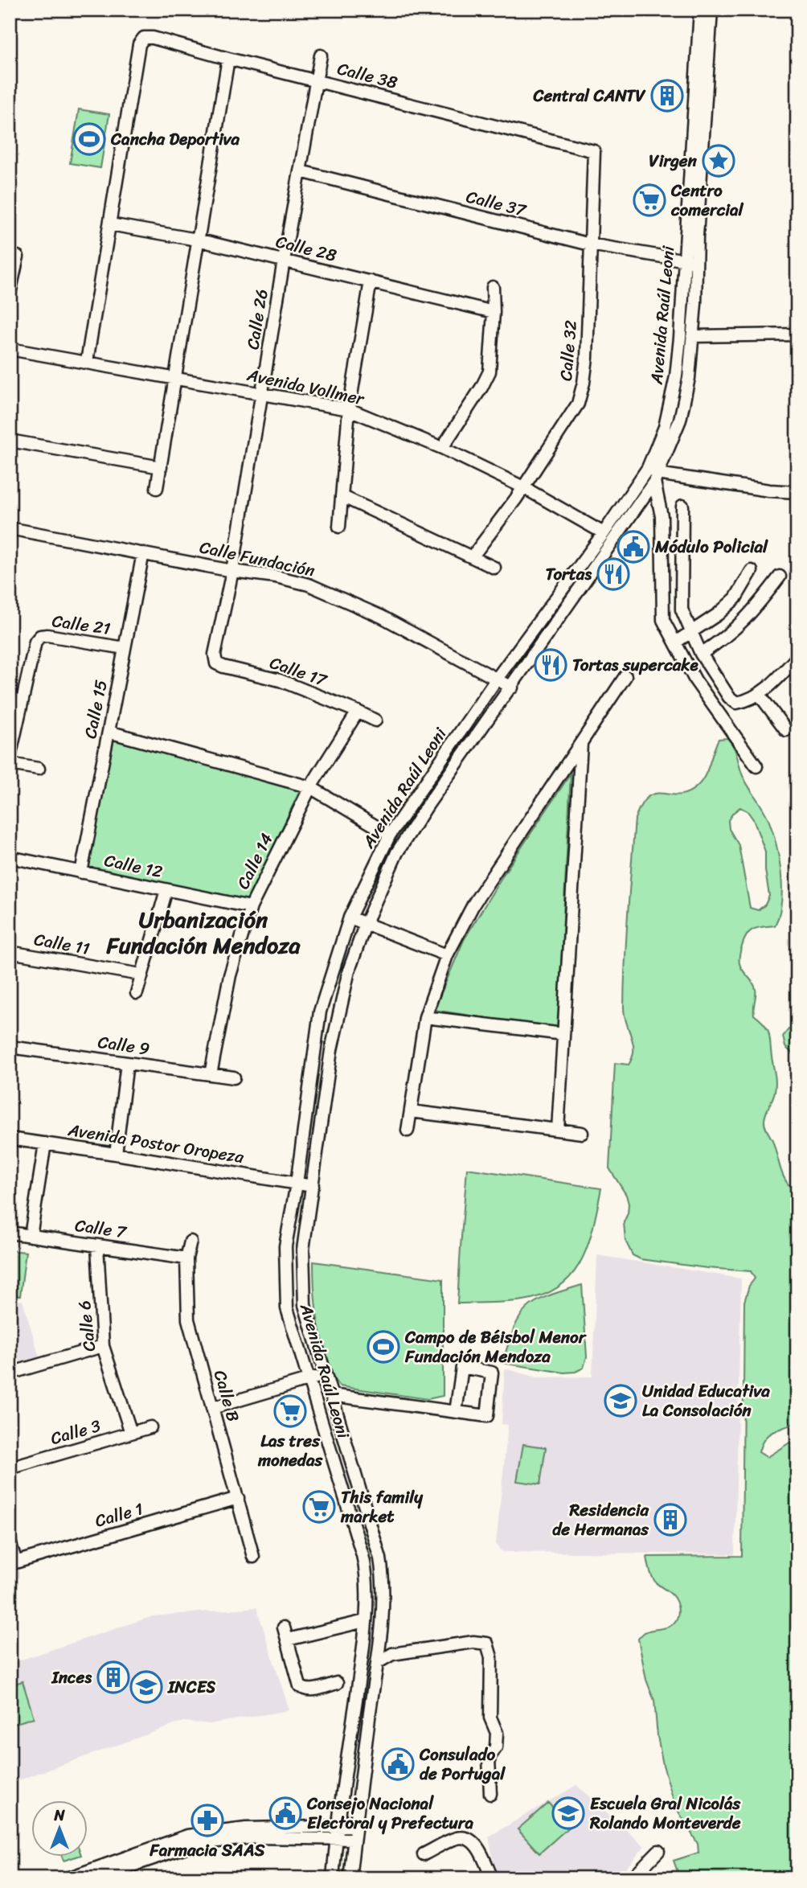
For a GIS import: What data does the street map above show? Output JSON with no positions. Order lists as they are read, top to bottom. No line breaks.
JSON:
{"streets":{"street":["Calle 38","Calle 37","Calle 28","Avenida Raúl Leoni","Calle 26","Calle 32","Avenida Vollmer","Calle Fundación","Calle 21","Calle 17","Calle 15","Calle 14","Calle 12","Calle 11","Calle 9","Avenida Postor Oropeza","Calle 7","Calle 6","Calle B","Calle 3","Calle 1"]},"crossings":[["Calle 38","Calle 28"],["Calle 38","Calle 26"],["Calle 38","Calle 32"],["Calle 37","Avenida Raúl Leoni"],["Calle 37","Calle 26"],["Calle 37","Calle 32"],["Calle 28","Calle 26"],["Avenida Raúl Leoni","Avenida Vollmer"],["Avenida Raúl Leoni","Calle Fundación"],["Avenida Raúl Leoni","Avenida Postor Oropeza"],["Calle 26","Avenida Vollmer"],["Calle 26","Calle Fundación"],["Calle 26","Calle 17"],["Calle 32","Avenida Vollmer"],["Calle Fundación","Calle 15"],["Calle 21","Calle 15"],["Calle 17","Calle 14"],["Calle 15","Calle 12"],["Calle 14","Calle 12"],["Calle 14","Calle 9"],["Calle 7","Calle 6"],["Calle 7","Calle B"],["Calle 6","Calle 3"],["Calle B","Calle 1"]],"districts":["Urbanización Fundación Mendoza"],"places":{"building":["Central CANTV","Residencia de Hermanas","Inces"],"sports":["Cancha Deportiva","Campo de Béisbol Menor Fundación Mendoza"],"place":["Virgen"],"supermarket":["Centro comercial","Las tres monedas","This family market"],"public building":["Módulo Policial","Consulado de Portugal","Consejo Nacional Electoral y Prefectura"],"restaurant":["Tortas","Tortas supercake"],"school or university":["Unidad Educativa La Consolación","INCES","Escuela Gral Nicolás Rolando Monteverde"],"pharmacy":["Farmacia SAAS"]},"north":"top"}
